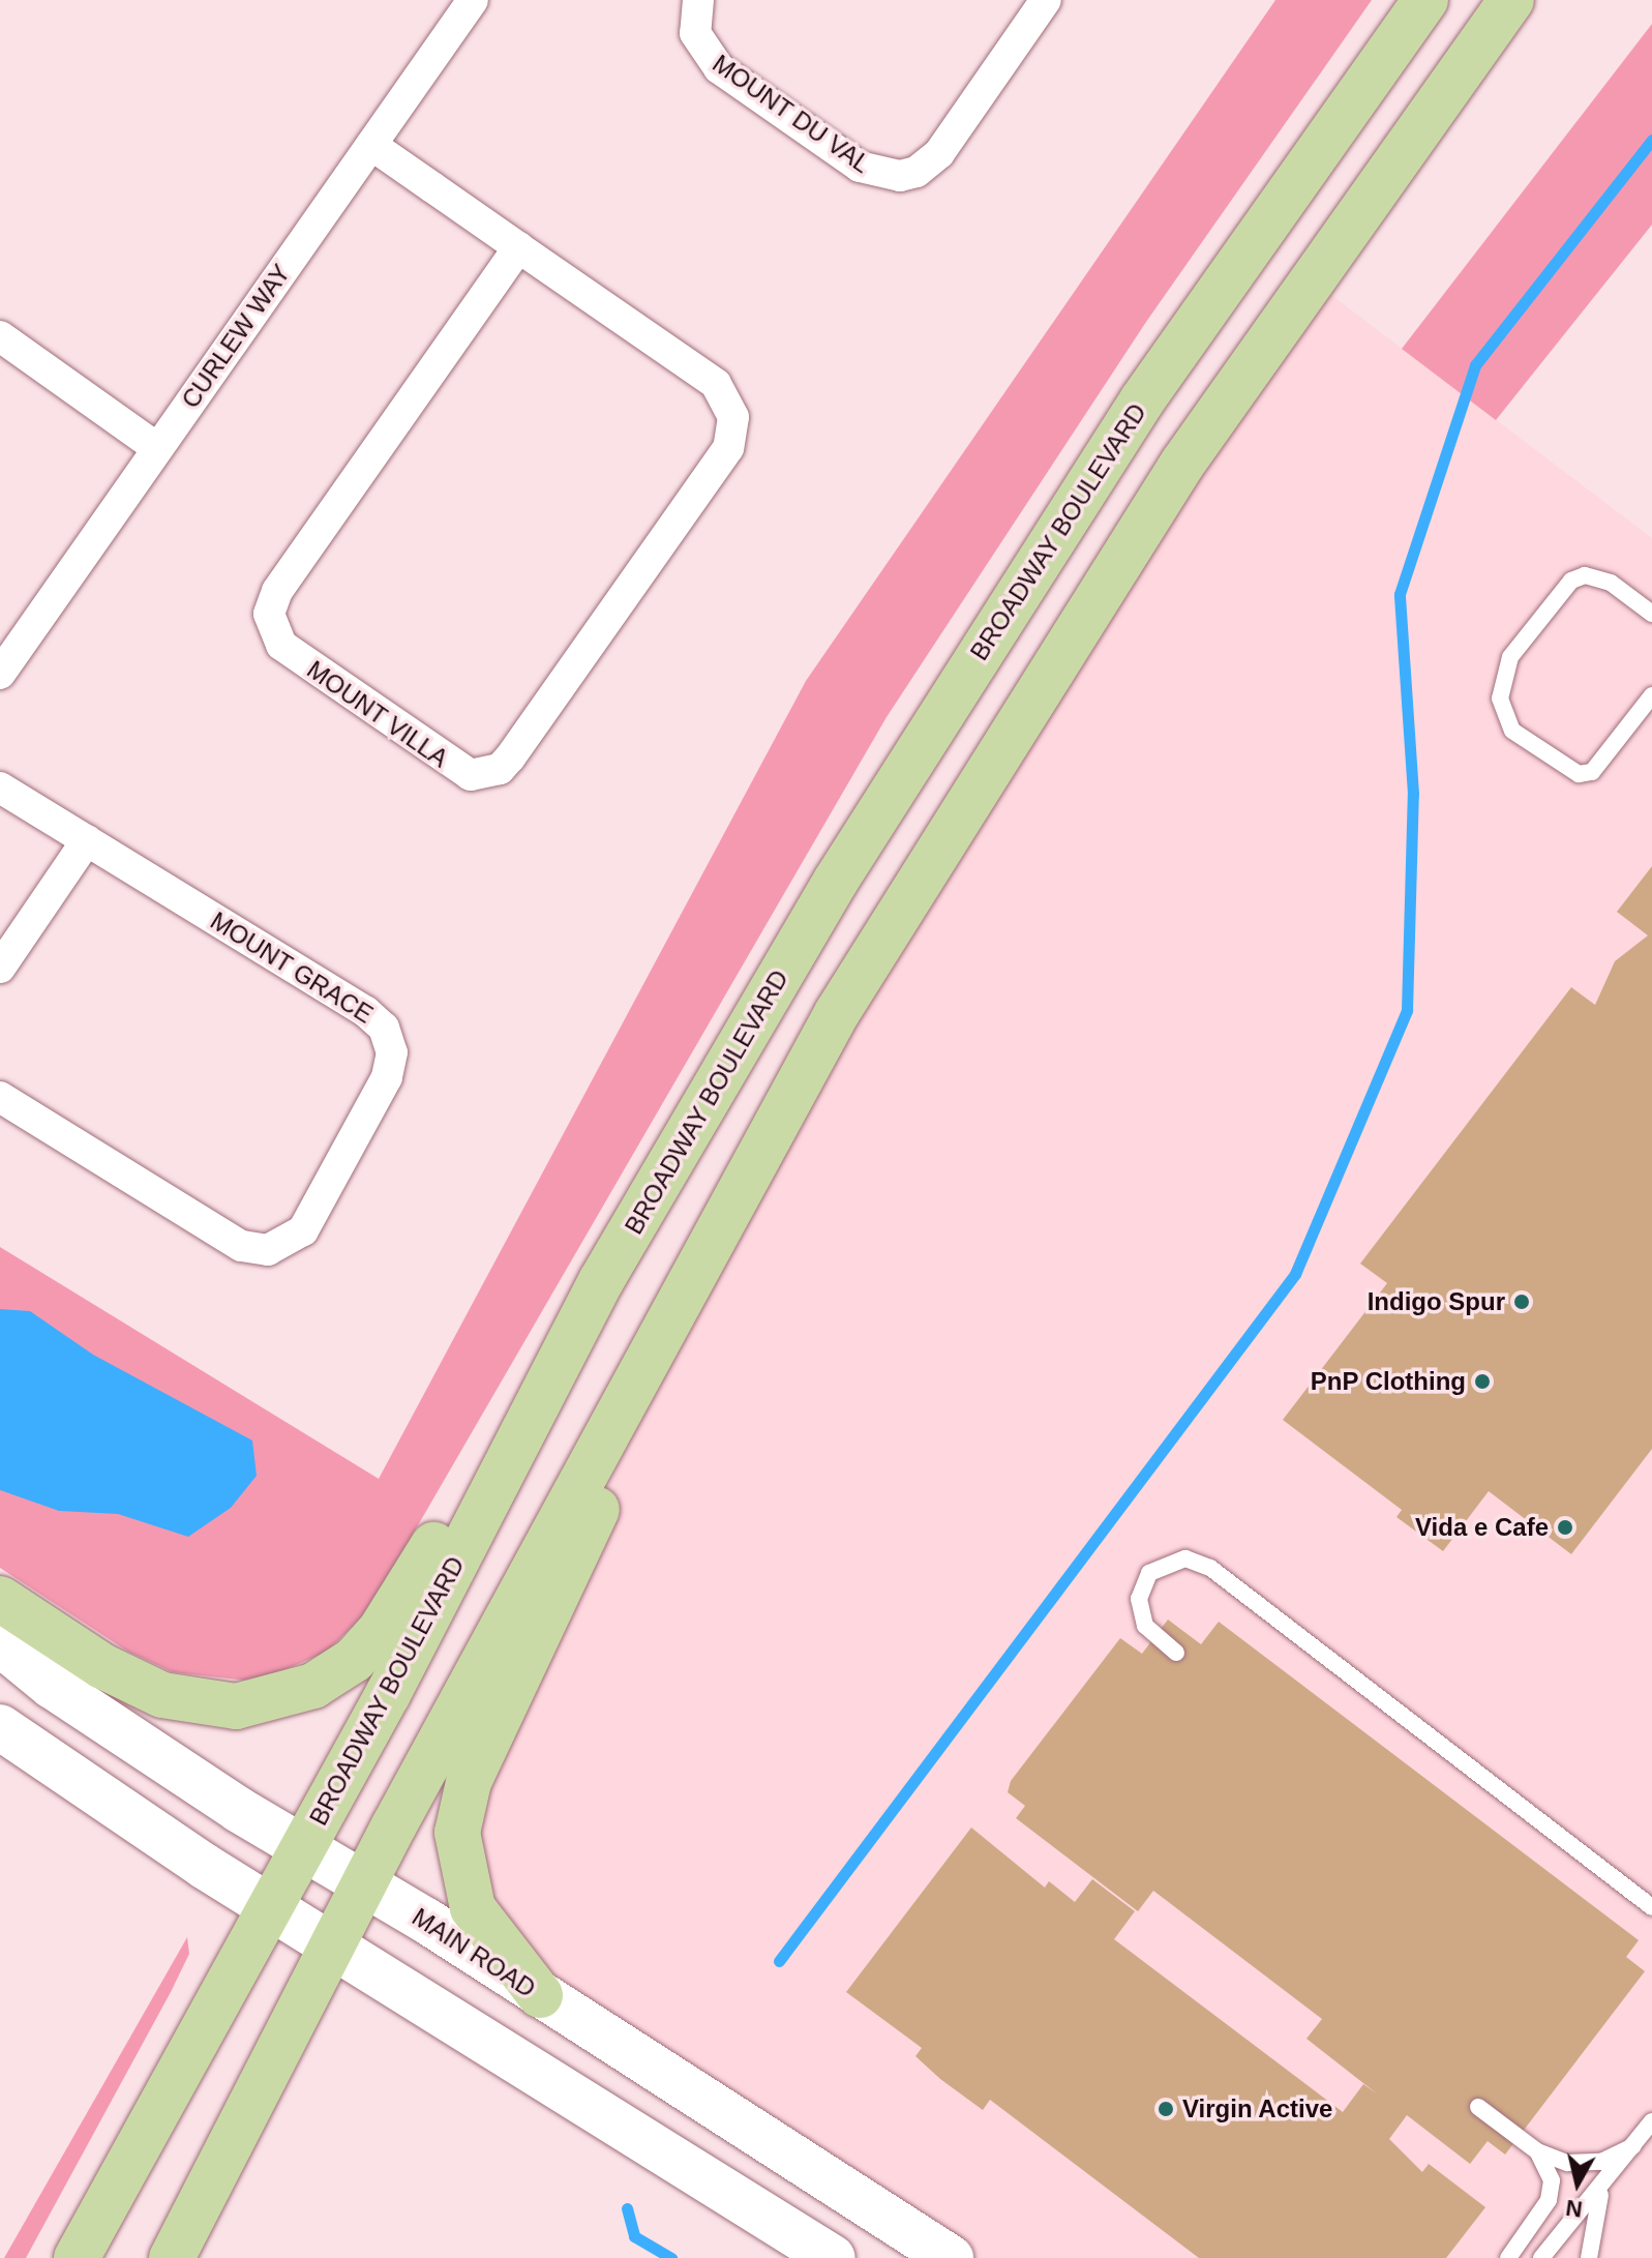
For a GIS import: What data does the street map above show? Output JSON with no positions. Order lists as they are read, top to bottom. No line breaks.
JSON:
{"streets":{"main road":["BROADWAY BOULEVARD","MAIN ROAD"],"street":["MOUNT DU VAL","CURLEW WAY","MOUNT VILLA","MOUNT GRACE"]},"crossings":[["CURLEW WAY","MOUNT VILLA"],["BROADWAY BOULEVARD","MAIN ROAD"]],"places":["Indigo Spur","PnP Clothing","Vida e Cafe","Virgin Active"],"north":"bottom"}
